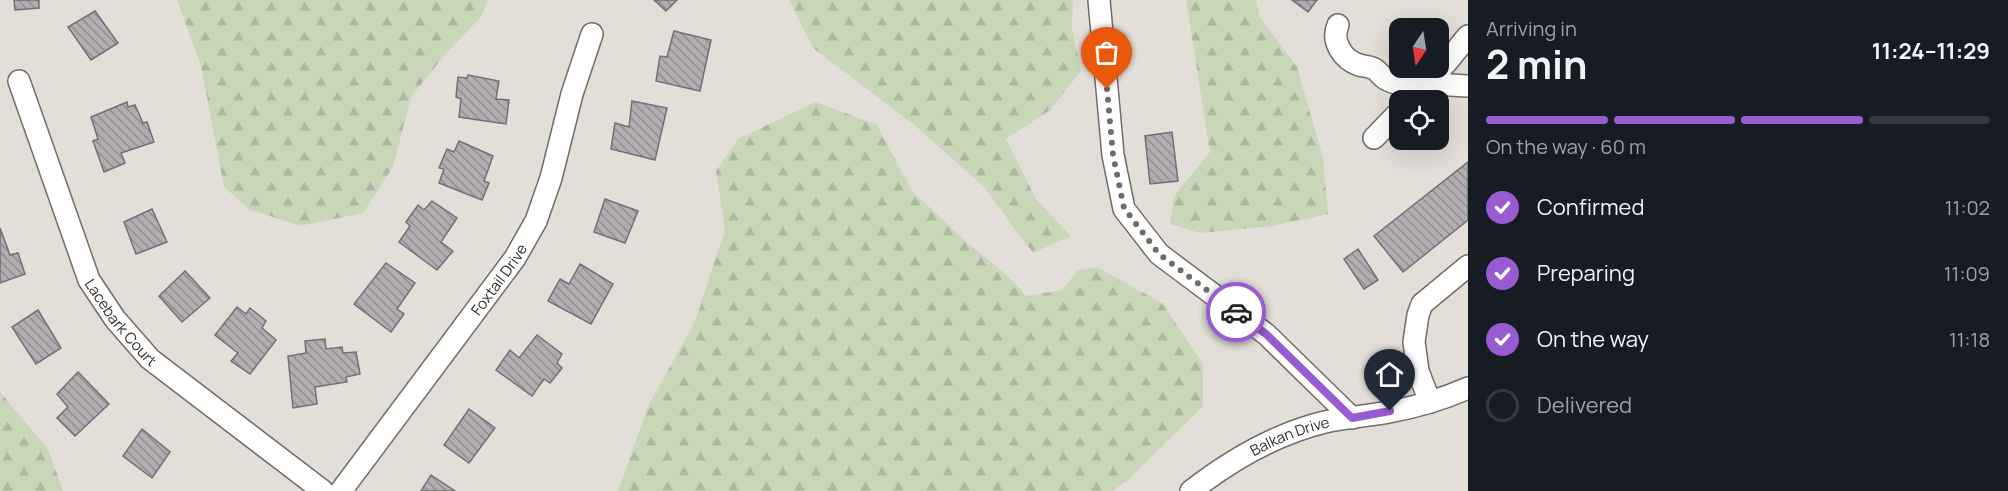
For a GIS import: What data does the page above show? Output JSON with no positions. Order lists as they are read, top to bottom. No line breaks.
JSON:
{"streets":{"street":["Foxtail Drive","Lacebark Court","Balkan Drive"]},"north":"bottom","page":{"heading":["2 min","Arriving in","11:24–11:29"],"bar":"On the way · 60 m","list":[["Confirmed","11:02"],["Preparing","11:09"],["On the way","11:18"],"Delivered"]}}
